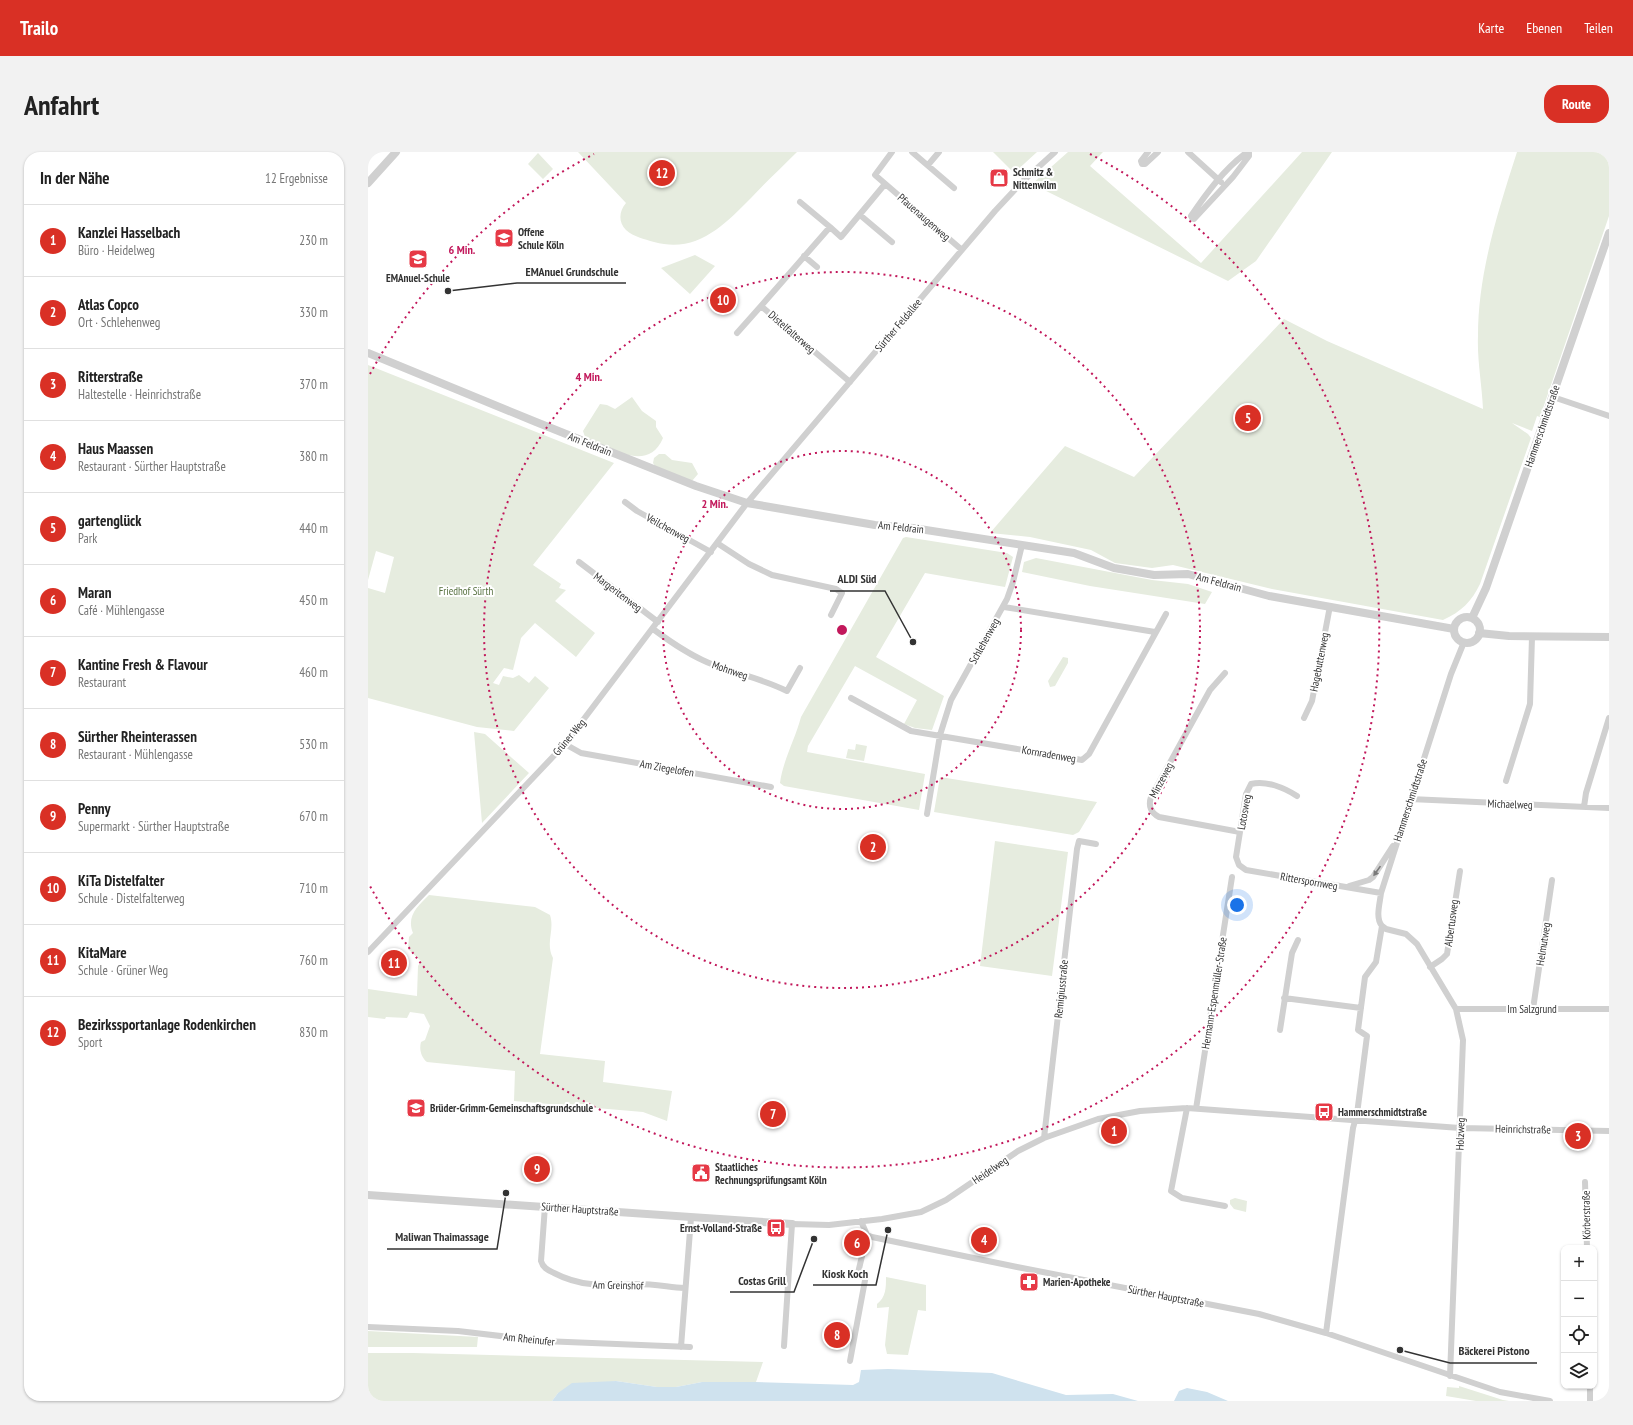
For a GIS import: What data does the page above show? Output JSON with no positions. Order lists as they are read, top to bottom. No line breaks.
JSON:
{"streets":{"street":["Pfauenaugenweg","Sürther Feldallee","Distelfalterweg","Hammerschmidtstraße","Am Feldrain","Veilchenweg","Margeritenweg","Schlehenweg","Hagebuttenweg","Mohnweg","Grüner Weg","Kornradenweg","Am Ziegelofen","Minzeweg","Michaelweg","Lotosweg","Ritterspornweg","Albertusweg","Helmutweg","Remigiusstraße","Hermann-Espenmüller-Straße","Im Salzgrund","Heinrichstraße","Holzweg","Heidelweg","Sürther Hauptstraße","Körberstraße","Am Greinshof","Am Rheinufer"]},"crossings":[["Pfauenaugenweg","Sürther Feldallee"],["Sürther Feldallee","Distelfalterweg"],["Sürther Feldallee","Am Feldrain"],["Sürther Feldallee","Grüner Weg"],["Hammerschmidtstraße","Am Feldrain"],["Hammerschmidtstraße","Michaelweg"],["Hammerschmidtstraße","Ritterspornweg"],["Hammerschmidtstraße","Holzweg"],["Hammerschmidtstraße","Heidelweg"],["Hammerschmidtstraße","Sürther Hauptstraße"],["Am Feldrain","Schlehenweg"],["Am Feldrain","Hagebuttenweg"],["Am Feldrain","Grüner Weg"],["Veilchenweg","Grüner Weg"],["Margeritenweg","Grüner Weg"],["Schlehenweg","Kornradenweg"],["Mohnweg","Grüner Weg"],["Grüner Weg","Am Ziegelofen"],["Minzeweg","Lotosweg"],["Lotosweg","Ritterspornweg"],["Albertusweg","Holzweg"],["Helmutweg","Im Salzgrund"],["Remigiusstraße","Heidelweg"],["Hermann-Espenmüller-Straße","Heidelweg"],["Im Salzgrund","Holzweg"],["Heinrichstraße","Holzweg"],["Heinrichstraße","Heidelweg"],["Holzweg","Heidelweg"],["Holzweg","Sürther Hauptstraße"],["Heidelweg","Sürther Hauptstraße"],["Sürther Hauptstraße","Am Greinshof"]],"parks":["Friedhof Sürth"],"places":{"shop":["Schmitz & Nittenwilm"],"school or university":["Offene Schule Köln","EMAnuel-Schule","Brüder-Grimm-Gemeinschaftsgrundschule"],"other":["EMAnuel Grundschule","ALDI Süd","Maliwan Thaimassage","Kiosk Koch","Costas Grill","Bäckerei Pistono"],"bus stop":["Hammerschmidtstraße","Ernst-Volland-Straße"],"public building":["Staatliches Rechnungsprüfungsamt Köln"],"pharmacy":["Marien-Apotheke"]},"page":{"header":"Trailo","nav":["Karte","Ebenen","Teilen"],"buttons":"Route","title":"Anfahrt","heading":["In der Nähe","12 Ergebnisse"],"pins":["12","10","5","2","11","7","1","3","9","4","6","8"],"list":[{"mark":"1","name":"Kanzlei Hasselbach","note":"Büro · Heidelweg","value":"230 m"},{"mark":"2","name":"Atlas Copco","note":"Ort · Schlehenweg","value":"330 m"},{"mark":"3","name":"Ritterstraße","note":"Haltestelle · Heinrichstraße","value":"370 m"},{"mark":"4","name":"Haus Maassen","note":"Restaurant · Sürther Hauptstraße","value":"380 m"},{"mark":"5","name":"gartenglück","note":"Park","value":"440 m"},{"mark":"6","name":"Maran","note":"Café · Mühlengasse","value":"450 m"},{"mark":"7","name":"Kantine Fresh & Flavour","note":"Restaurant","value":"460 m"},{"mark":"8","name":"Sürther Rheinterassen","note":"Restaurant · Mühlengasse","value":"530 m"},{"mark":"9","name":"Penny","note":"Supermarkt · Sürther Hauptstraße","value":"670 m"},{"mark":"10","name":"KiTa Distelfalter","note":"Schule · Distelfalterweg","value":"710 m"},{"mark":"11","name":"KitaMare","note":"Schule · Grüner Weg","value":"760 m"},{"mark":"12","name":"Bezirkssportanlage Rodenkirchen","note":"Sport","value":"830 m"}],"map_buttons":["+","−"]},"rings":["6 Min.","4 Min.","2 Min."]}
